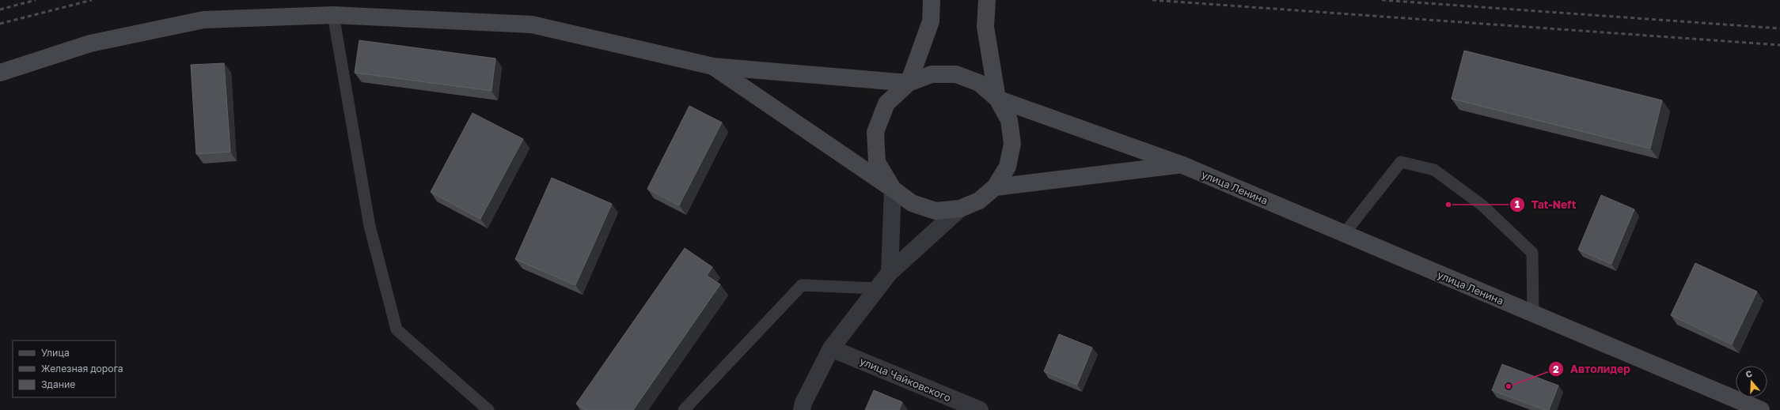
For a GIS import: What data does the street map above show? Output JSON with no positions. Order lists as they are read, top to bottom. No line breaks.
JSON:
{"streets":{"main road":["улица Ленина"],"street":["улица Чайковского"]},"places":["Tat-Neft","Автолидер"],"legend":["Улица","Железная дорога","Здание"],"north":"top"}
